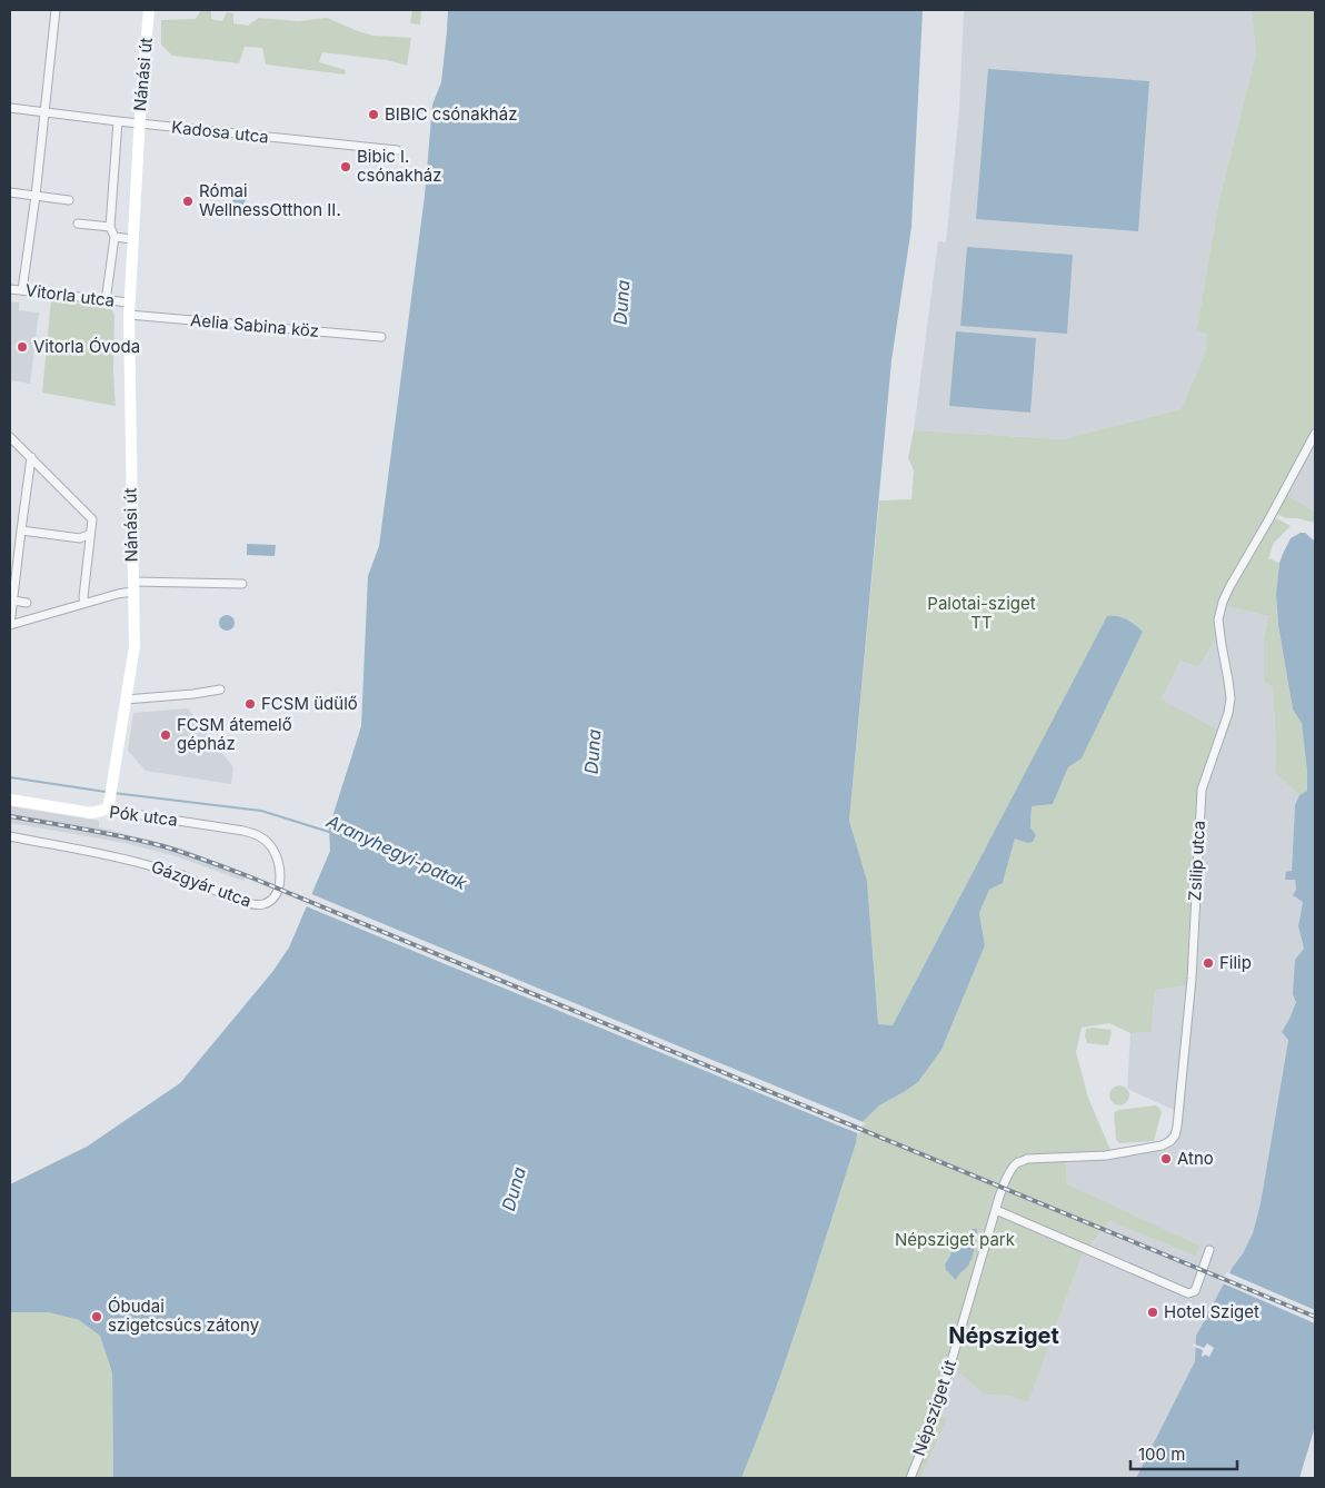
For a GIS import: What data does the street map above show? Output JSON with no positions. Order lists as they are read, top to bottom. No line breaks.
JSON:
{"streets":{"street":["Nánási út","Kadosa utca","Vitorla utca","Aelia Sabina köz","Pók utca","Zsilip utca","Gázgyár utca","Népsziget út"]},"crossings":[["Nánási út","Kadosa utca"],["Nánási út","Vitorla utca"],["Nánási út","Aelia Sabina köz"],["Nánási út","Pók utca"],["Vitorla utca","Aelia Sabina köz"],["Pók utca","Gázgyár utca"],["Zsilip utca","Népsziget út"]],"districts":["Népsziget"],"water":["Duna","Aranyhegyi-patak"],"parks":["Palotai-sziget TT","Népsziget park"],"places":["BIBIC csónakház","Bibic I. csónakház","Római WellnessOtthon II.","Vitorla Óvoda","FCSM üdülő","FCSM átemelő gépház","Filip","Atno","Hotel Sziget","Óbudai szigetcsúcs zátony"],"scale_bar":"100 m"}
